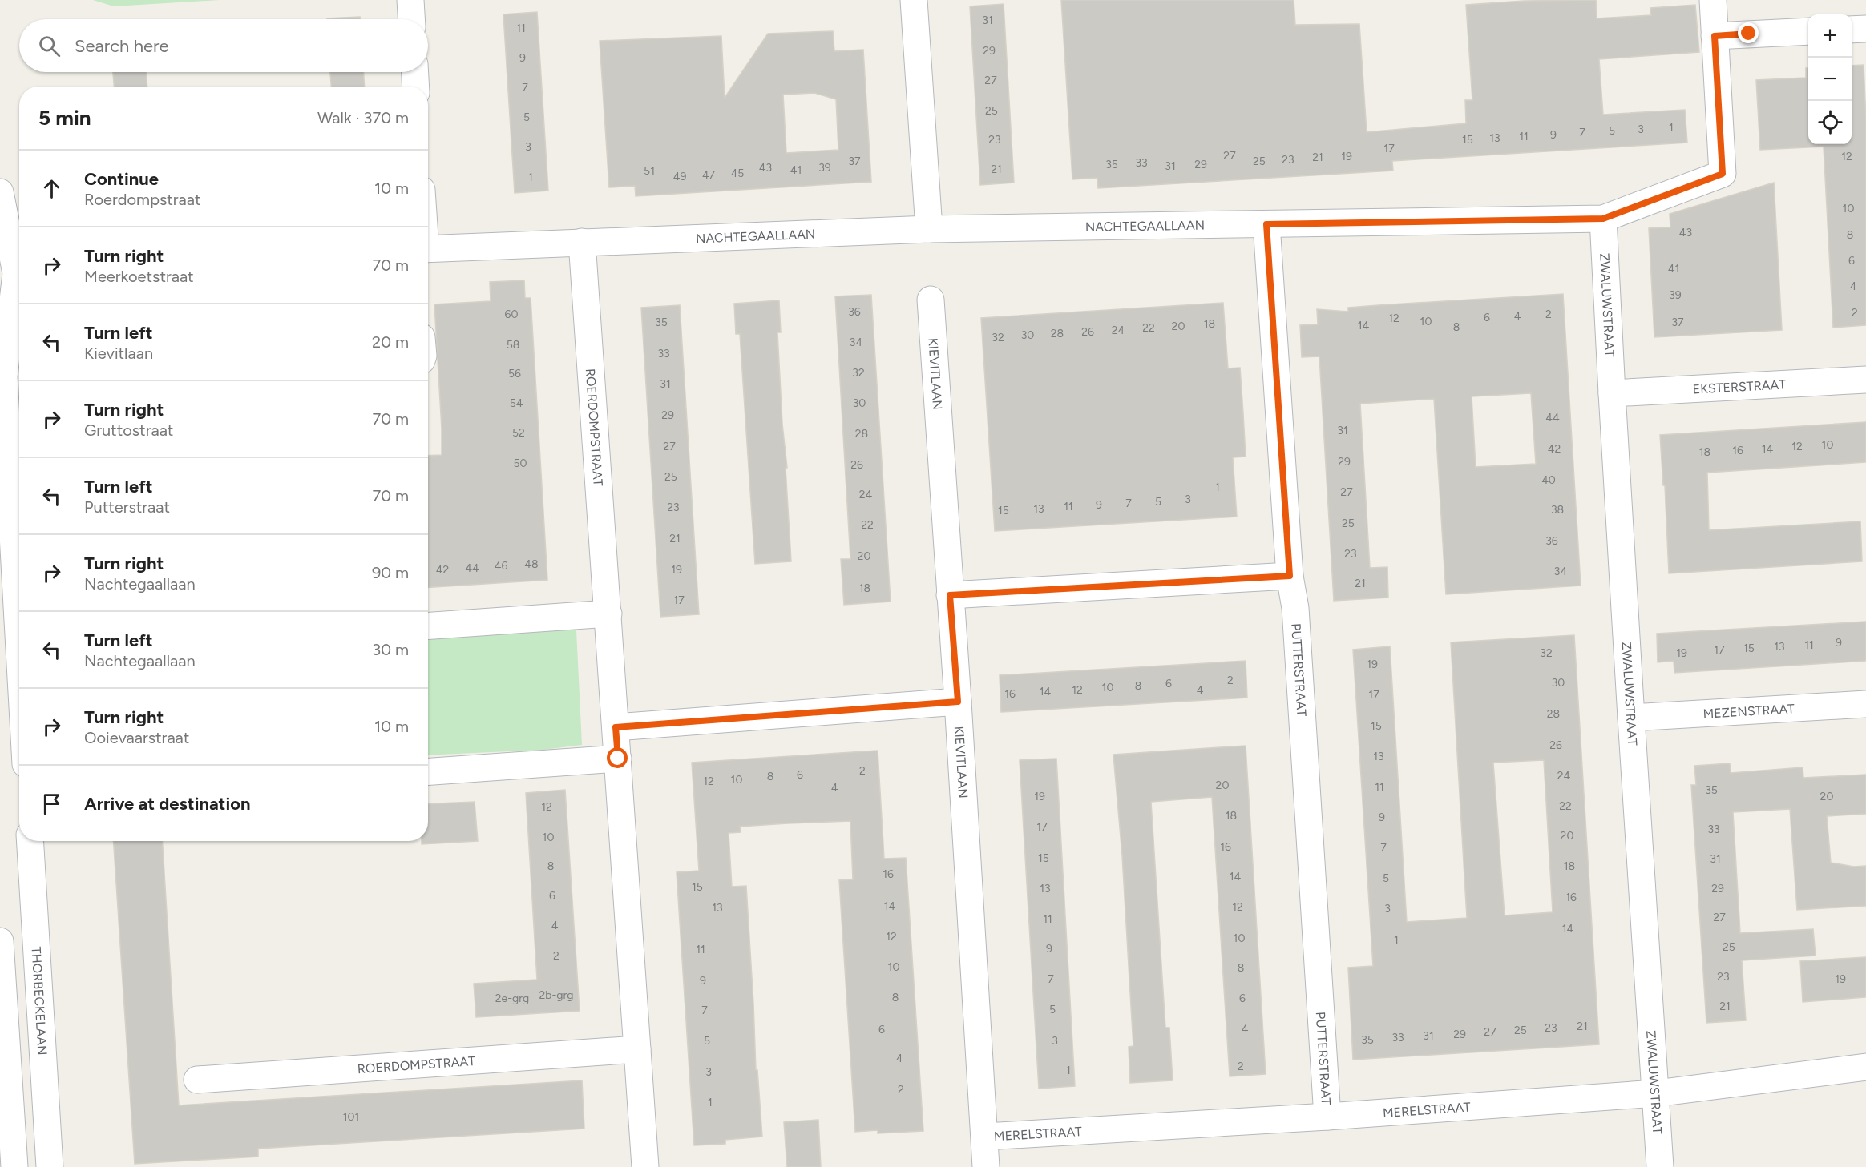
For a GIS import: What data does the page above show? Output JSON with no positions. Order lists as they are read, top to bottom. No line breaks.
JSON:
{"streets":{"street":["NACHTEGAALLAAN","ZWALUWSTRAAT","KIEVITLAAN","EKSTERSTRAAT","ROERDOMPSTRAAT","PUTTERSTRAAT","MEZENSTRAAT","THORBECKELAAN","MERELSTRAAT"]},"crossings":[["NACHTEGAALLAAN","ZWALUWSTRAAT"],["NACHTEGAALLAAN","ROERDOMPSTRAAT"],["NACHTEGAALLAAN","PUTTERSTRAAT"],["ZWALUWSTRAAT","EKSTERSTRAAT"],["ZWALUWSTRAAT","MEZENSTRAAT"],["ZWALUWSTRAAT","MERELSTRAAT"],["KIEVITLAAN","MERELSTRAAT"],["PUTTERSTRAAT","MERELSTRAAT"]],"house_numbers":["31","11","29","9","27","7","25","5","1","3","5","7","9","11","13","23","15","3","17","27","19","12","21","23","37","25","33","35","29","31","43","39","21","41","51","45","47","49","1","10","43","8","6","41","4","39","36","2","60","2","4","6","12","10","35","37","18","14","20","8","22","24","26","28","30","32","34","58","33","32","56","31","54","30","29","44","31","52","28","10","27","12","42","14","16","18","29","50","26","25","40","1","27","24","3","5","7","9","11","23","13","38","15","25","22","21","36","23","20","48","46","44","42","19","34","21","18","17","9","11","13","15","17","32","19","19","2","30","6","8","10","12","4","14","16","17","28","15","26","13","2","6","24","8","10","12","20","11","4","35","19","20","22","12","18","9","17","33","20","10","16","7","15","31","8","18","16","14","5","15","13","29","6","16","14","12","13","3","27","11","4","14","12","10","1","25","9","11","2","10","8","23","7","19","9","2b-grg","8","2e-grg","6","21","5","7","21","23","4","6","25","27","29","31","33","35","5","3","4","2","1","3","2","1","101"],"page":{"map_buttons":["+","−"],"search":"Search here","heading":["5 min","Walk · 370 m"],"list":[["Continue","Roerdompstraat","10 m"],["Turn right","Meerkoetstraat","70 m"],["Turn left","Kievitlaan","20 m"],["Turn right","Gruttostraat","70 m"],["Turn left","Putterstraat","70 m"],["Turn right","Nachtegaallaan","90 m"],["Turn left","Nachtegaallaan","30 m"],["Turn right","Ooievaarstraat","10 m"],"Arrive at destination"]}}
